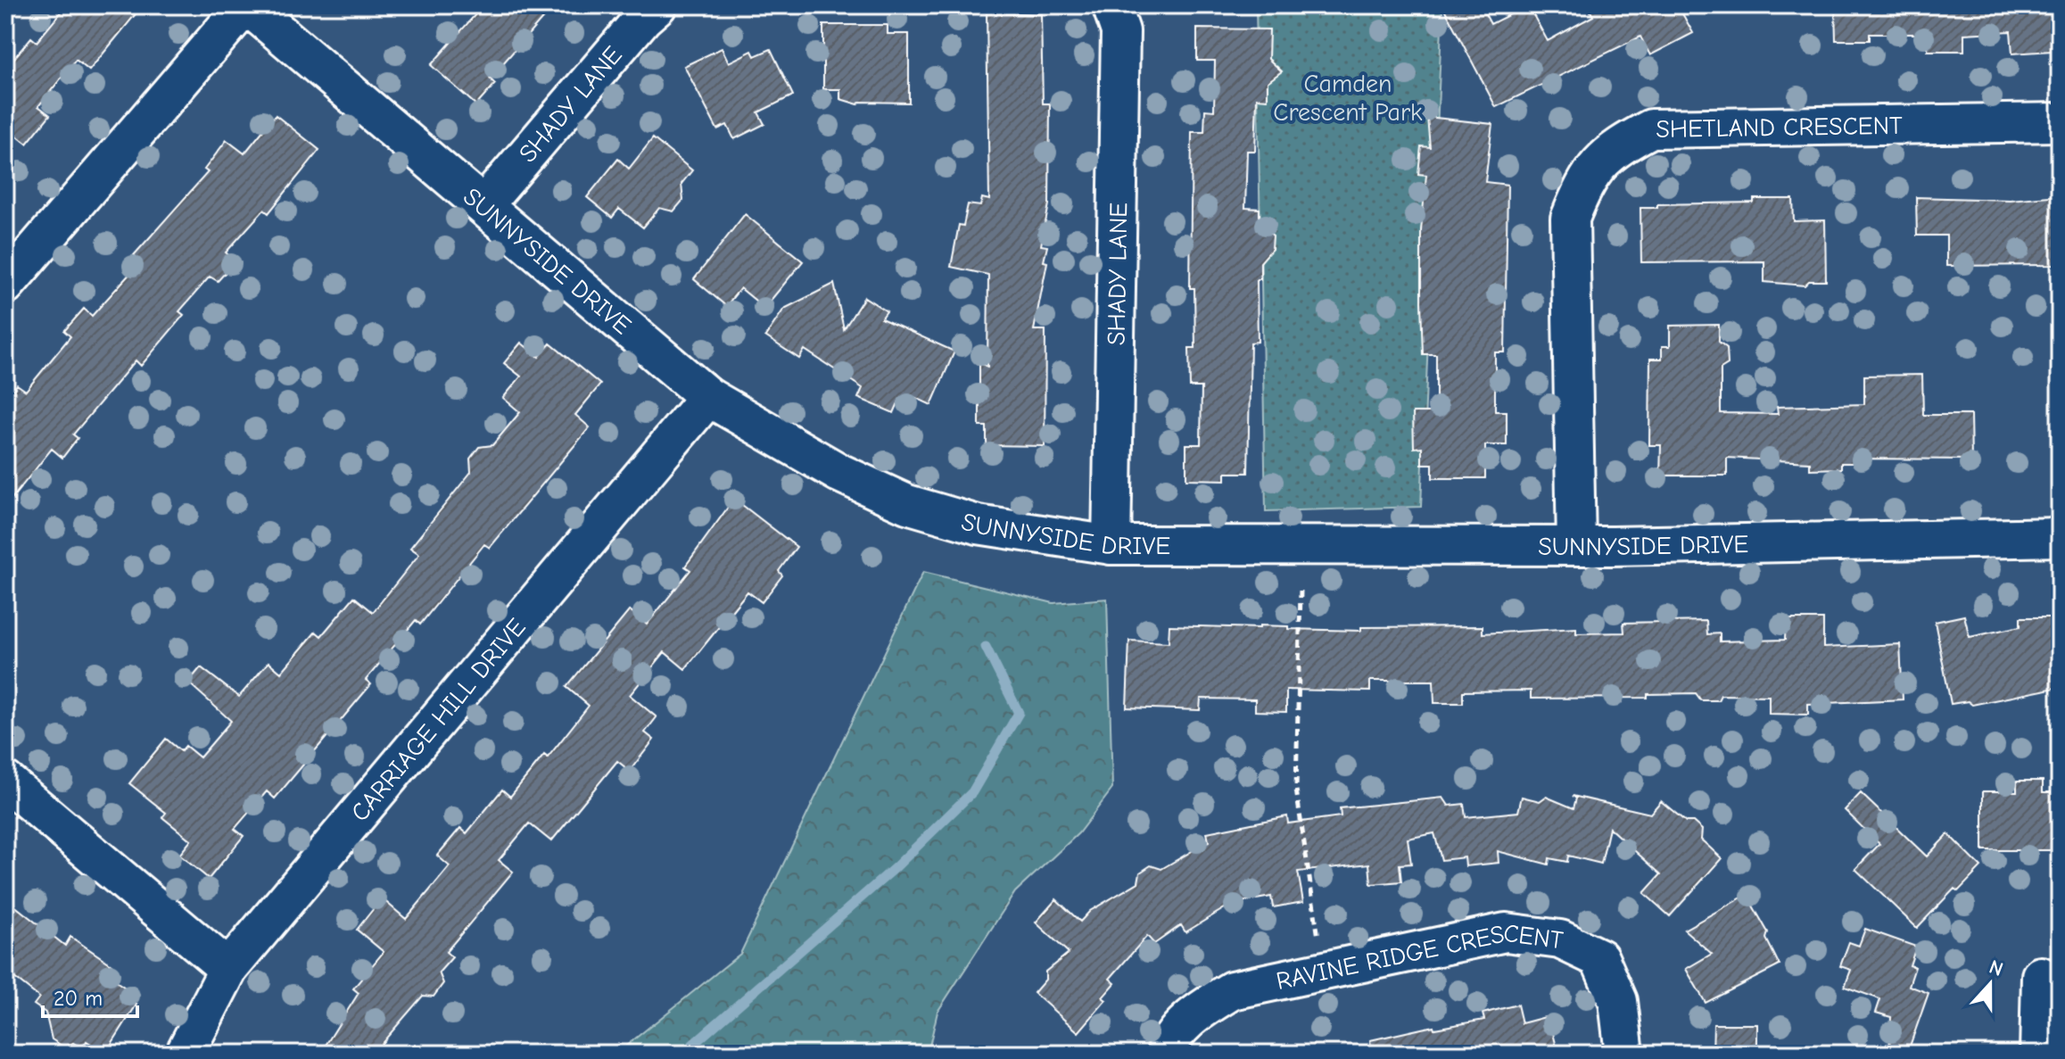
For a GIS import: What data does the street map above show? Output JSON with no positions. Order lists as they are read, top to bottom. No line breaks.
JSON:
{"streets":{"street":["SHADY LANE","SHETLAND CRESCENT","SUNNYSIDE DRIVE","CARRIAGE HILL DRIVE","RAVINE RIDGE CRESCENT"]},"crossings":[["SHADY LANE","SUNNYSIDE DRIVE"],["SHETLAND CRESCENT","SUNNYSIDE DRIVE"],["SUNNYSIDE DRIVE","CARRIAGE HILL DRIVE"]],"parks":["Camden Crescent Park"],"scale_bar":"20 m","north":"top"}
